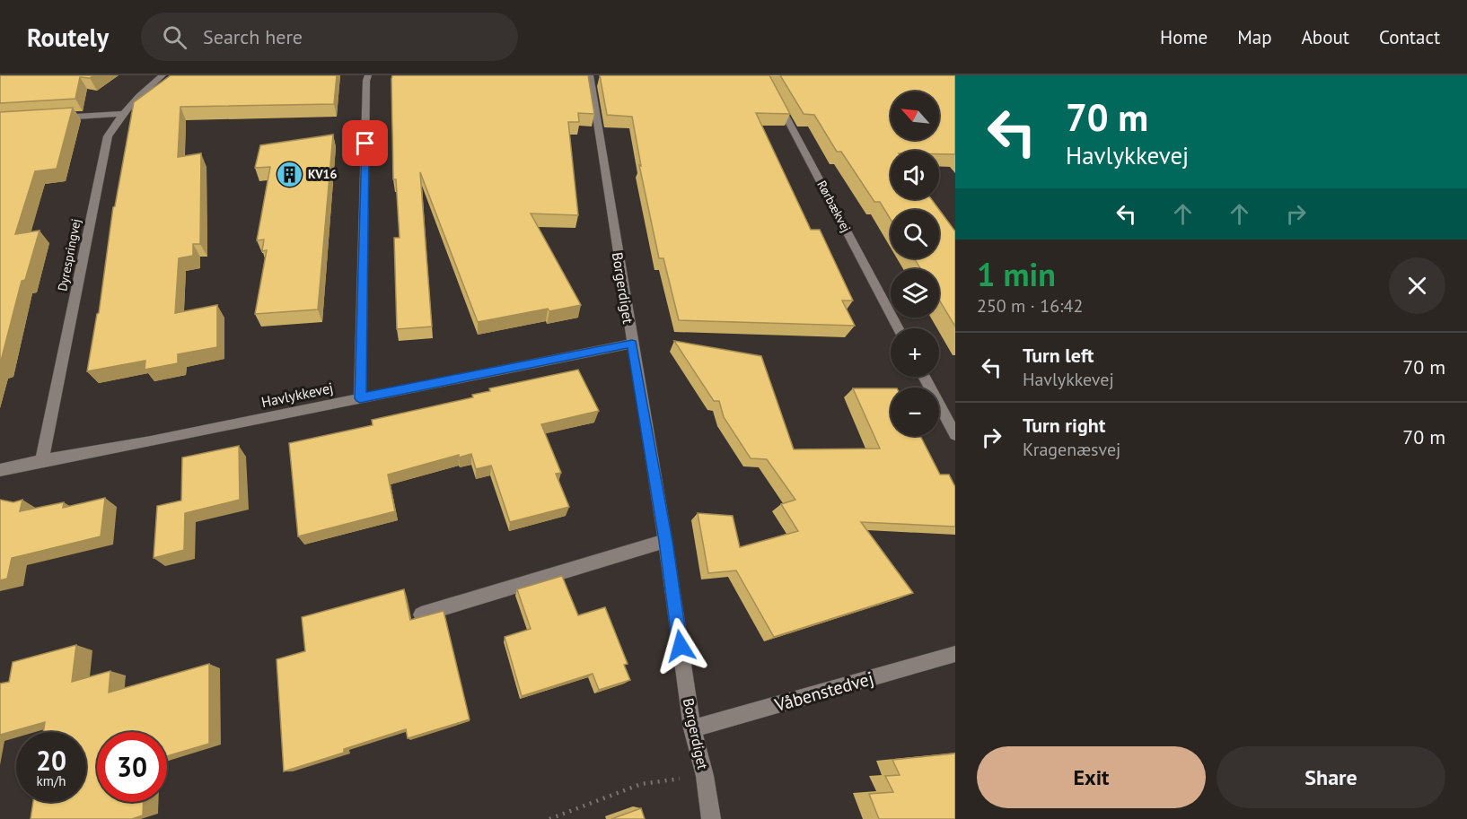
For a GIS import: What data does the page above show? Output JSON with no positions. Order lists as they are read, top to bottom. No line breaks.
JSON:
{"streets":{"street":["Rørbækvej","Dyrespringvej","Borgerdiget","Havlykkevej","Våbenstedvej"]},"crossings":[["Dyrespringvej","Havlykkevej"],["Borgerdiget","Havlykkevej"],["Borgerdiget","Våbenstedvej"]],"places":{"building":["KV16"]},"north":"top left","page":{"header":"Routely","search":"Search here","nav":["Home","Map","About","Contact"],"turn":["70 m","Havlykkevej"],"map_buttons":["+","−"],"heading":["1 min","250 m · 16:42"],"list":[{"name":"Turn left","note":"Havlykkevej","value":"70 m"},{"name":"Turn right","note":"Kragenæsvej","value":"70 m"}],"speed":"20 km/h","limit":"30","buttons":["Exit","Share"]}}
